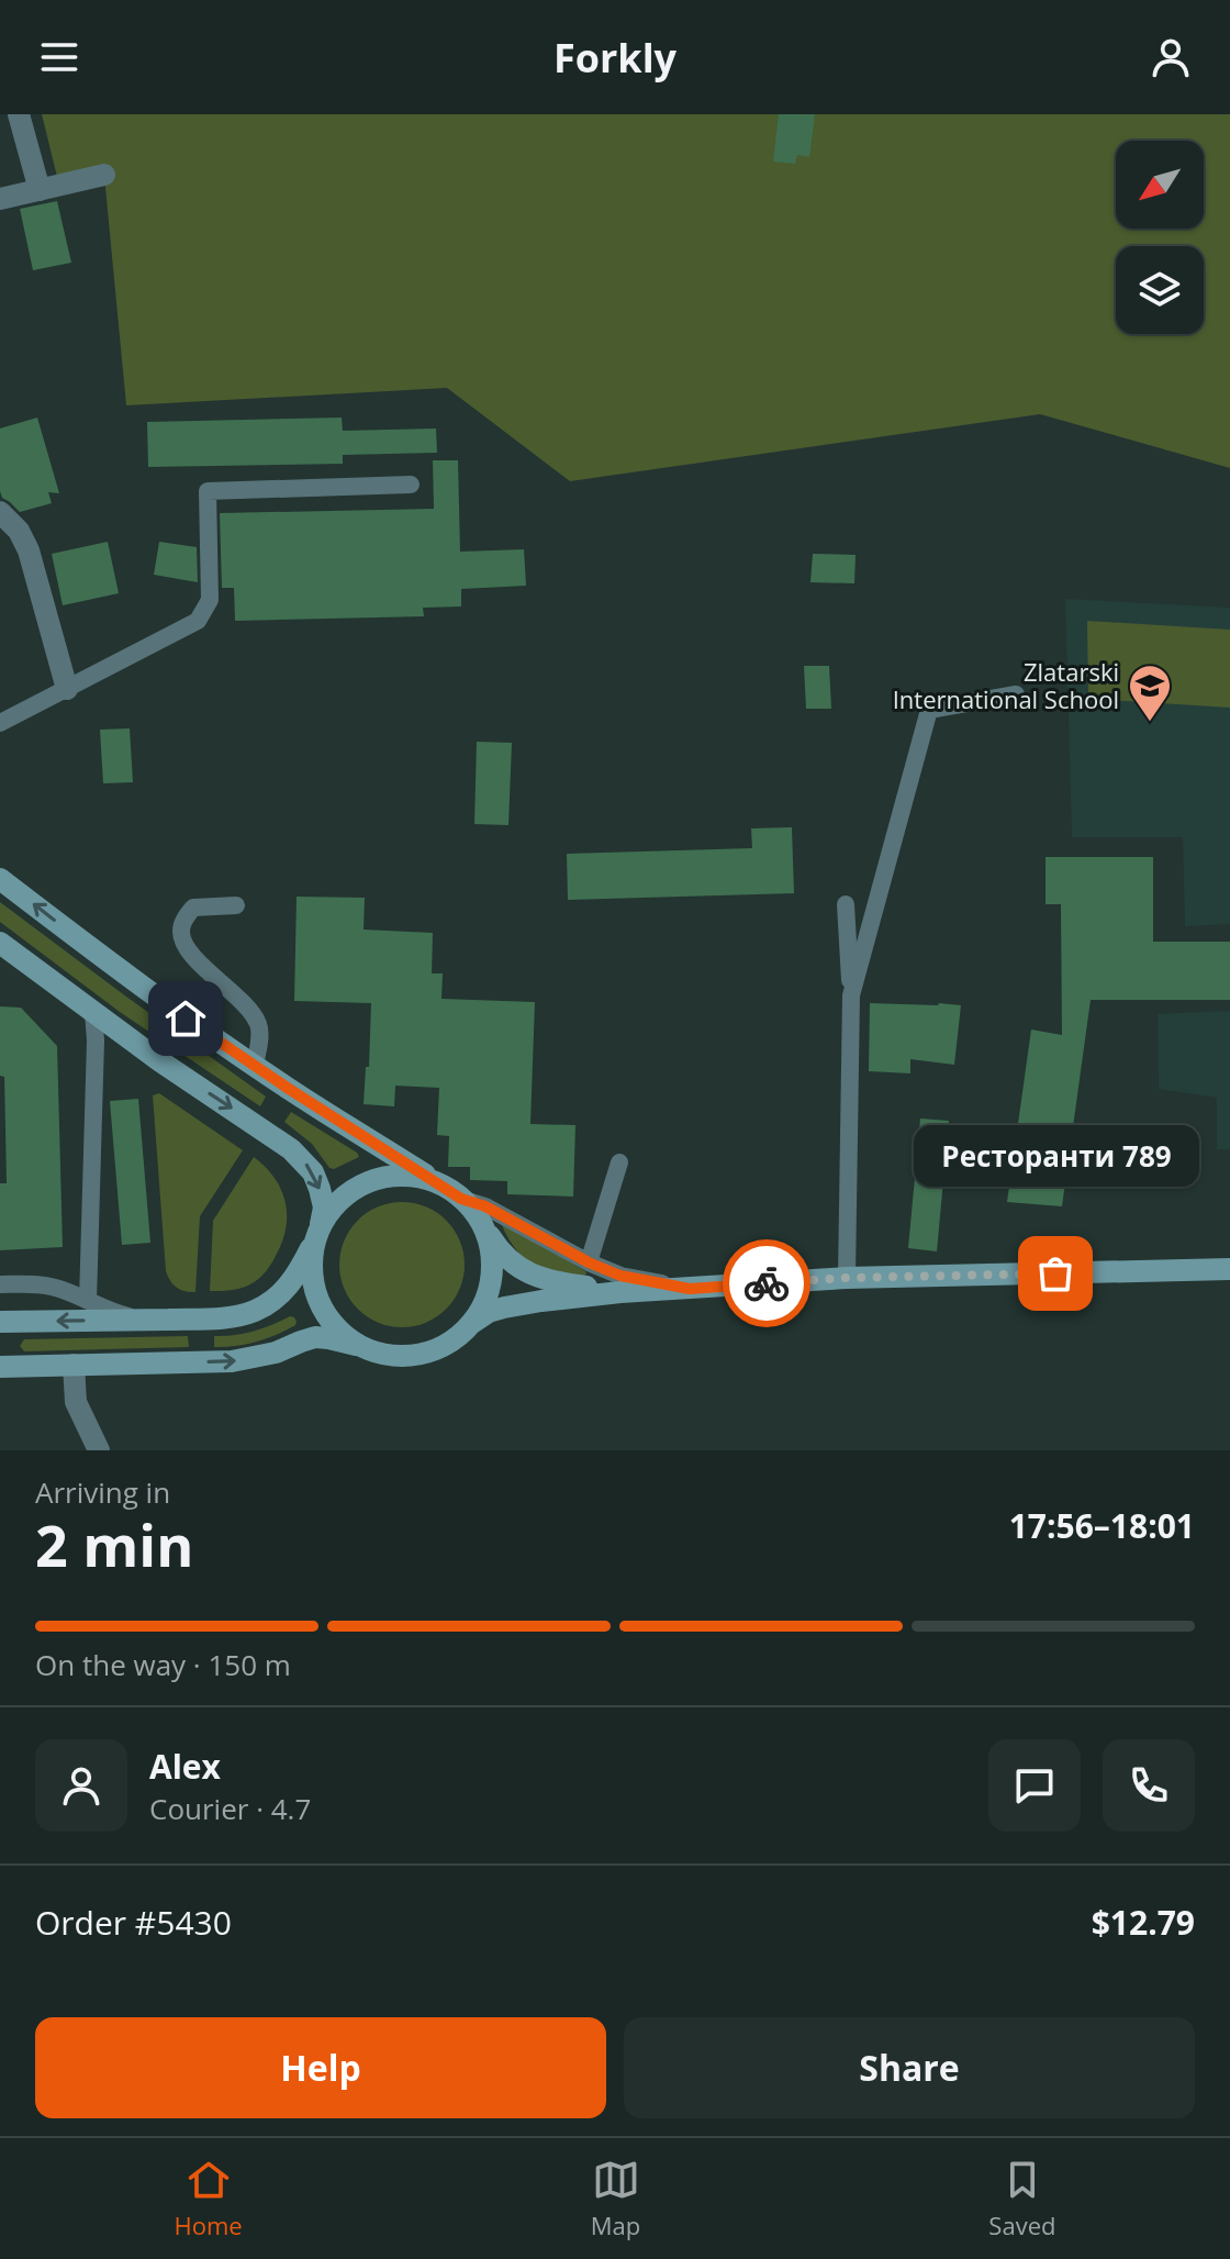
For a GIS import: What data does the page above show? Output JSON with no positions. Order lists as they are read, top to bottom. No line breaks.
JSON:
{"places":{"school or university":["Zlatarski International School"],"other":["Ресторанти 789"]},"north":"bottom left","page":{"header":"Forkly","bubble":"Ресторанти 789","heading":["2 min","Arriving in","17:56–18:01"],"panel":["Alex","Courier · 4.7","Order #5430","$12.79"],"bar":"On the way · 150 m","buttons":["Help","Share"],"tabs":["Home","Map","Saved"]}}
